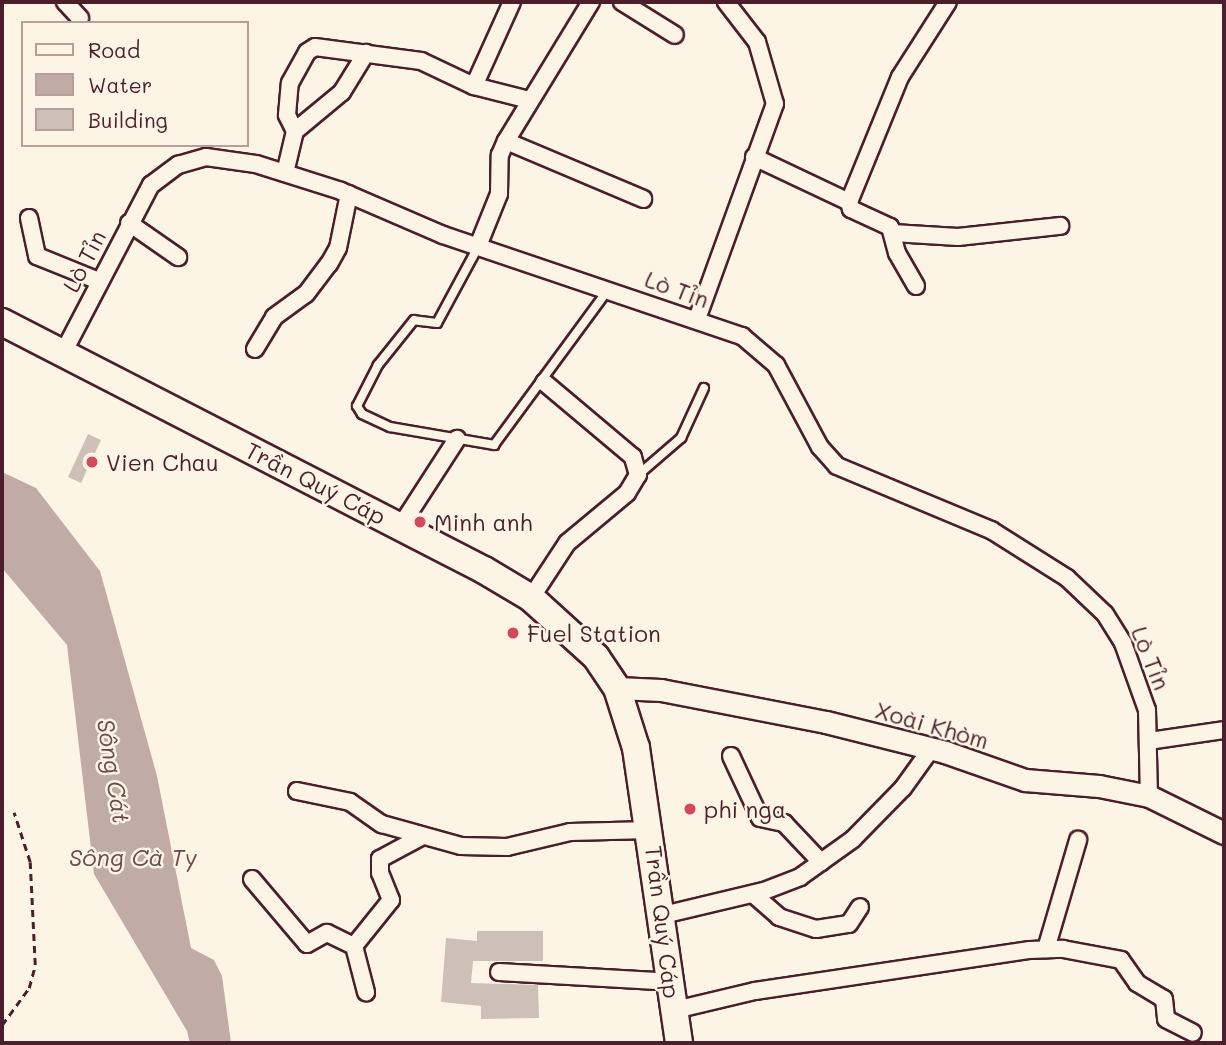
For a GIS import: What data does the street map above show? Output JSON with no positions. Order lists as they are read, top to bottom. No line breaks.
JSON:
{"streets":{"main road":["Trần Quý Cáp"],"street":["Lò Tỉn","Xoài Khòm"]},"crossings":[["Lò Tỉn","Trần Quý Cáp"],["Lò Tỉn","Xoài Khòm"],["Trần Quý Cáp","Xoài Khòm"]],"water":["Sông Cát","Sông Cà Ty"],"places":["Vien Chau","Minh anh","Fuel Station","phi nga"],"legend":["Road","Water","Building"]}
